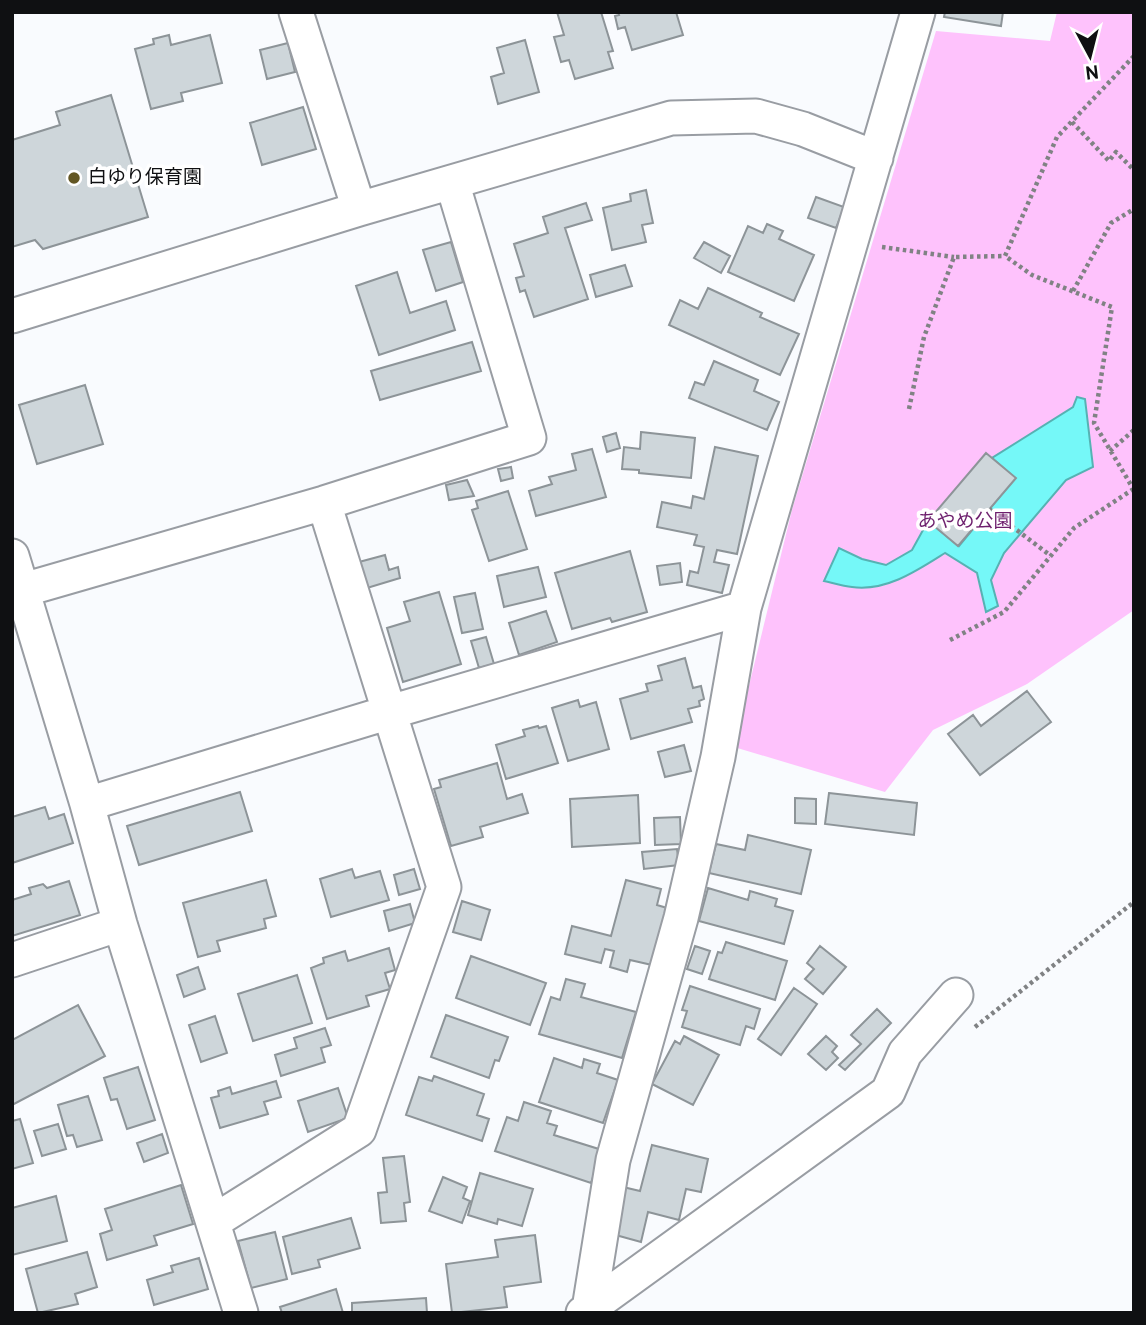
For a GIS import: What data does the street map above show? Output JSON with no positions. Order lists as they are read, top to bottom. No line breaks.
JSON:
{"parks":["あやめ公園"],"places":["白ゆり保育園"],"north":"bottom"}
